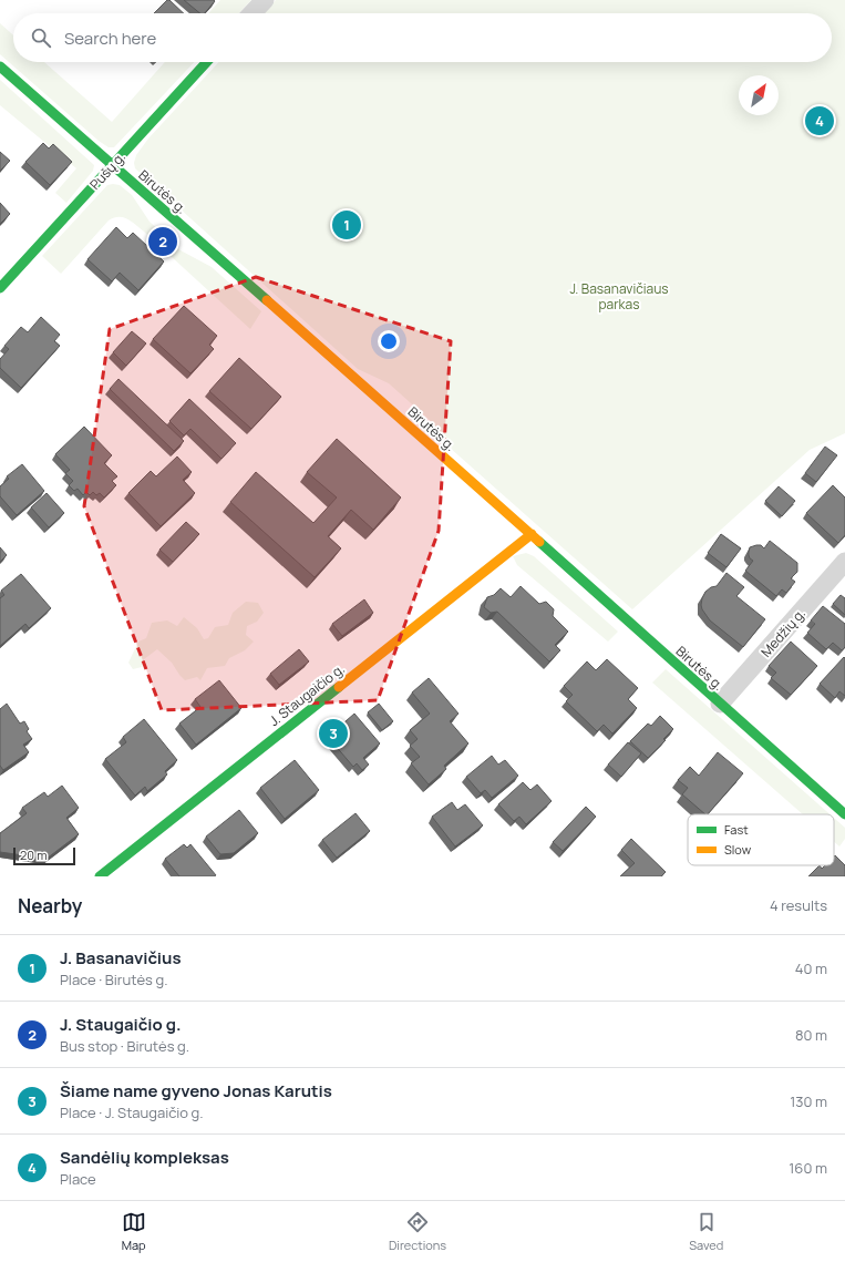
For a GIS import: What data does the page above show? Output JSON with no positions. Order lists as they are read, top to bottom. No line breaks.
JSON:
{"streets":{"street":["Pušų g.","Birutės g.","Medžių g.","J. Staugaičio g."]},"crossings":[["Pušų g.","Birutės g."],["Birutės g.","Medžių g."],["Birutės g.","J. Staugaičio g."]],"parks":["J. Basanavičiaus parkas"],"legend":["Fast","Slow"],"scale_bar":"20 m","north":"top right","page":{"search":"Search here","pins":["4","1","2","3"],"scale":"20 m","heading":["Nearby","4 results"],"list":[{"mark":"1","name":"J. Basanavičius","note":"Place · Birutės g.","value":"40 m"},{"mark":"2","name":"J. Staugaičio g.","note":"Bus stop · Birutės g.","value":"80 m"},{"mark":"3","name":"Šiame name gyveno Jonas Karutis","note":"Place · J. Staugaičio g.","value":"130 m"},{"mark":"4","name":"Sandėlių kompleksas","note":"Place","value":"160 m"}],"nav":["Map","Directions","Saved"]}}
